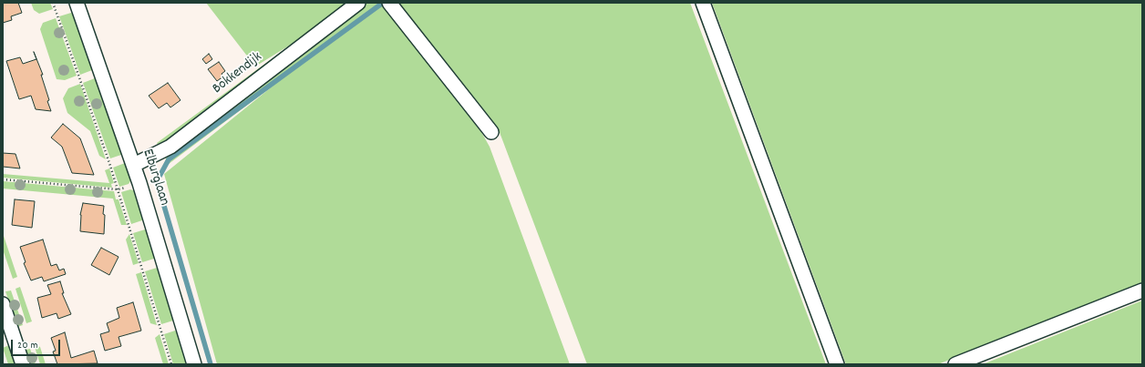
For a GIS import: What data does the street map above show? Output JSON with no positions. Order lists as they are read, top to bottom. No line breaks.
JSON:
{"streets":{"street":["Bokkendijk","Elburglaan"]},"crossings":[["Bokkendijk","Elburglaan"]],"scale_bar":"20 m"}
